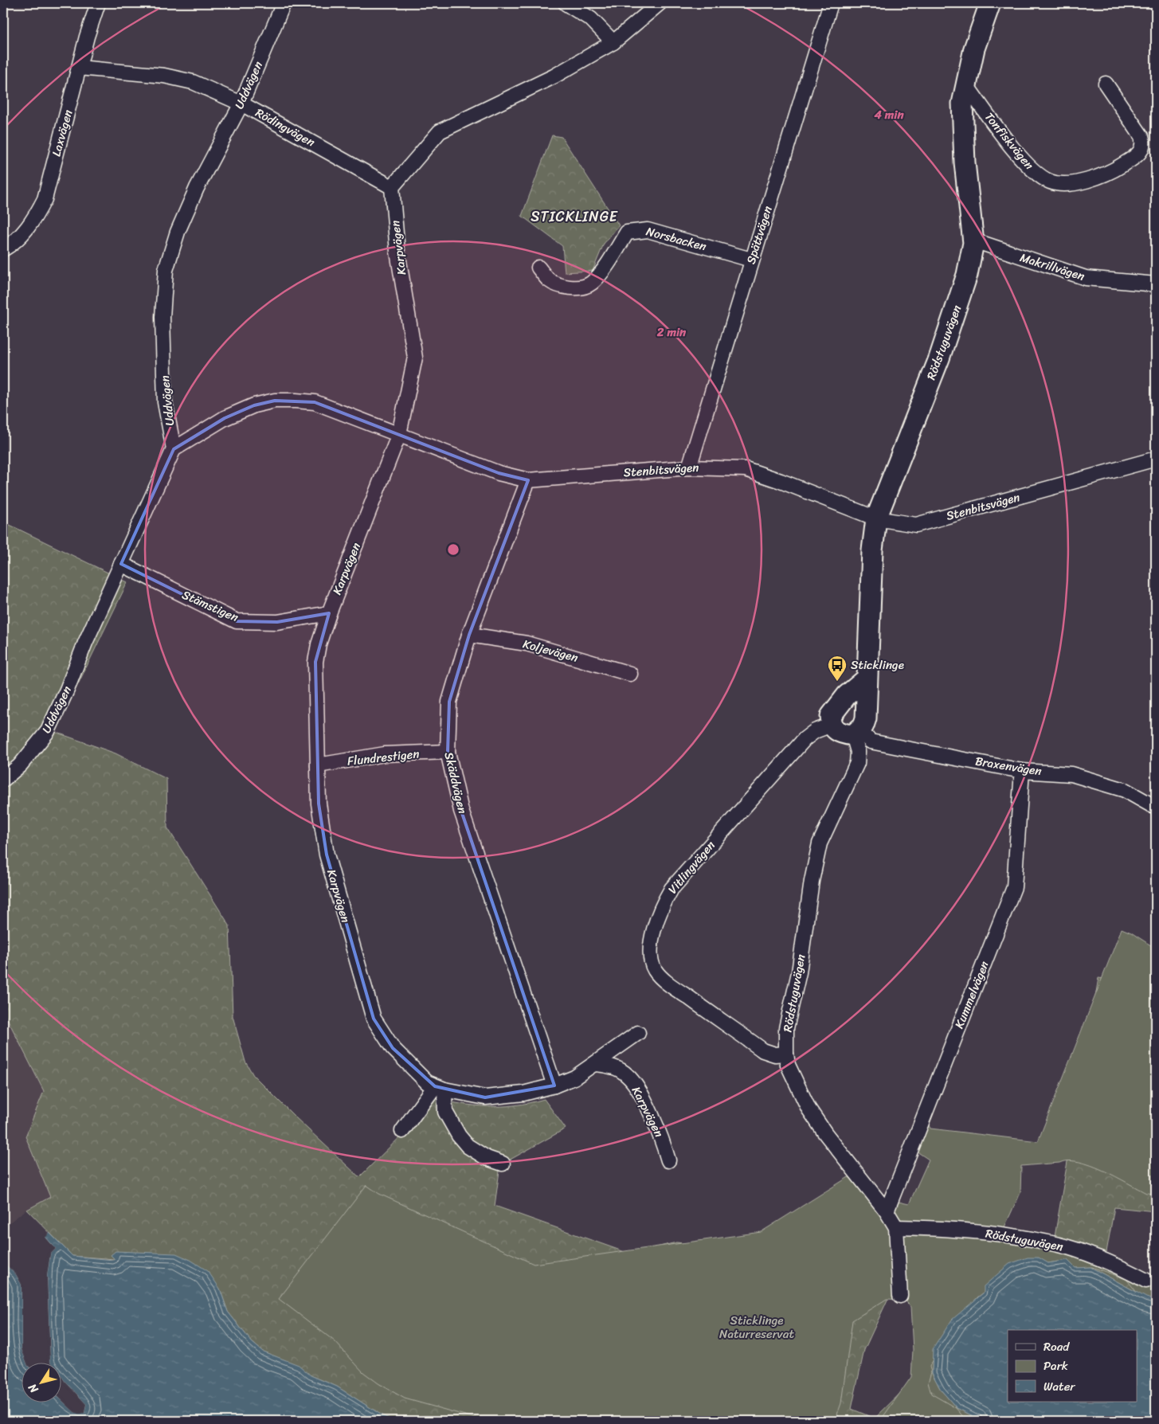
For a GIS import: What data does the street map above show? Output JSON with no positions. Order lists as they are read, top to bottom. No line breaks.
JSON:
{"streets":{"street":["Uddvägen","Rödingvägen","Laxvägen","Tonfiskvägen","Spättvägen","Norsbacken","Karpvägen","Makrillvägen","Rödstuguvägen","Stenbitsvägen","Stämstigen","Koljevägen","Flundrestigen","Braxenvägen","Skäddvägen","Vitlingvägen","Kummelvägen"]},"crossings":[["Uddvägen","Rödingvägen"],["Uddvägen","Stenbitsvägen"],["Uddvägen","Stämstigen"],["Rödingvägen","Laxvägen"],["Rödingvägen","Karpvägen"],["Tonfiskvägen","Rödstuguvägen"],["Spättvägen","Norsbacken"],["Spättvägen","Stenbitsvägen"],["Karpvägen","Stenbitsvägen"],["Karpvägen","Stämstigen"],["Karpvägen","Flundrestigen"],["Karpvägen","Skäddvägen"],["Makrillvägen","Rödstuguvägen"],["Rödstuguvägen","Stenbitsvägen"],["Rödstuguvägen","Braxenvägen"],["Rödstuguvägen","Vitlingvägen"],["Rödstuguvägen","Kummelvägen"],["Stenbitsvägen","Skäddvägen"],["Koljevägen","Skäddvägen"],["Flundrestigen","Skäddvägen"],["Braxenvägen","Kummelvägen"]],"districts":["STICKLINGE"],"parks":["Sticklinge Naturreservat"],"places":{"bus stop":["Sticklinge"]},"legend":["Road","Park","Water"],"north":"bottom left","rings":["4 min","2 min"]}
